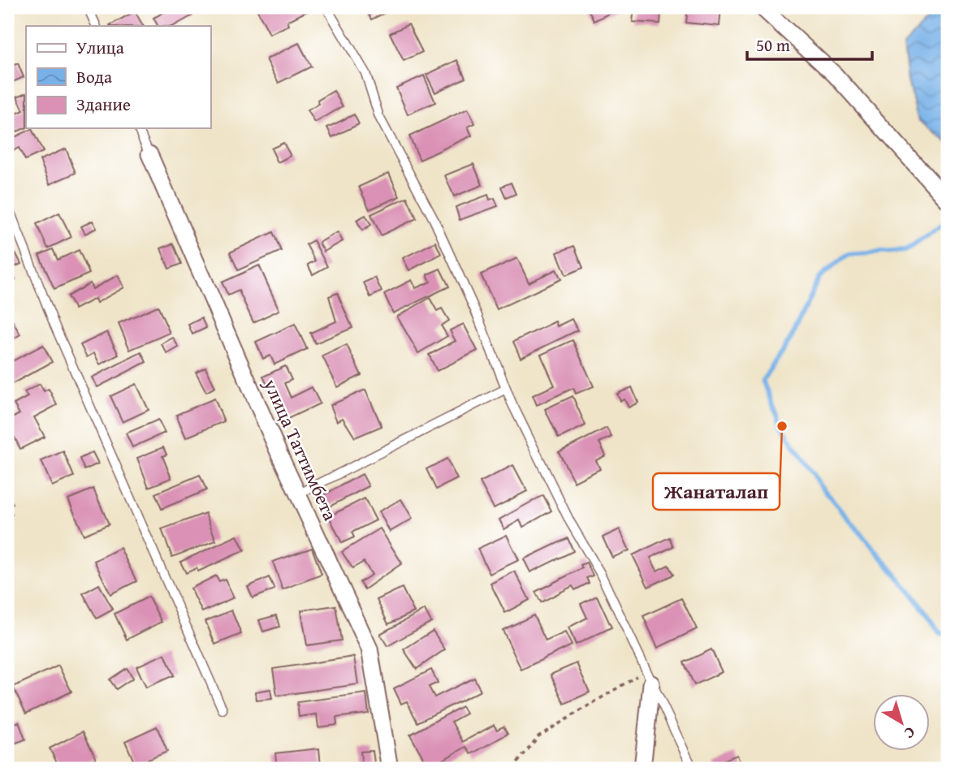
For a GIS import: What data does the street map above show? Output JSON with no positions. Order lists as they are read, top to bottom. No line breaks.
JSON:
{"streets":{"street":["улица Таттимбета"]},"places":["Жанаталап"],"legend":["Улица","Вода","Здание"],"scale_bar":"50 m","north":"bottom right"}
